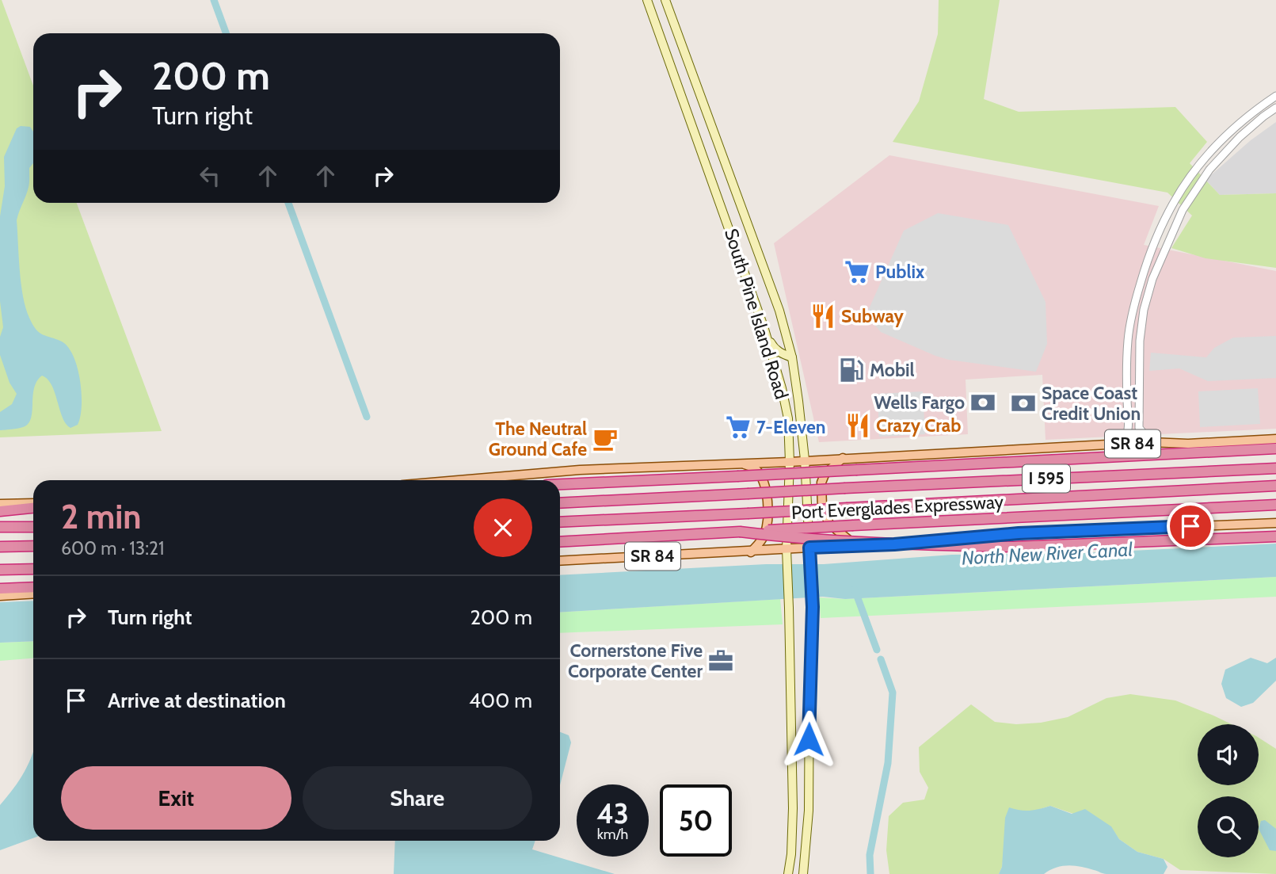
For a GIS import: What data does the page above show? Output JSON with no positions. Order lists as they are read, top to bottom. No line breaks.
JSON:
{"streets":{"highway":["I 595","Port Everglades Expressway"],"main road":["South Pine Island Road","SR 84"]},"crossings":[["South Pine Island Road","SR 84"]],"water":["North New River Canal"],"places":{"supermarket":["Publix","7-Eleven"],"restaurant":["Subway","Crazy Crab"],"fuel station":["Mobil"],"bank":["Wells Fargo","Space Coast Credit Union"],"cafe":["The Neutral Ground Cafe"],"office":["Cornerstone Five Corporate Center"]},"page":{"turn":["200 m","Turn right"],"heading":["2 min","600 m · 13:21"],"list":[{"name":"Turn right","value":"200 m"},{"name":"Arrive at destination","value":"400 m"}],"buttons":["Exit","Share"],"speed":"43 km/h","limit":"50"}}
